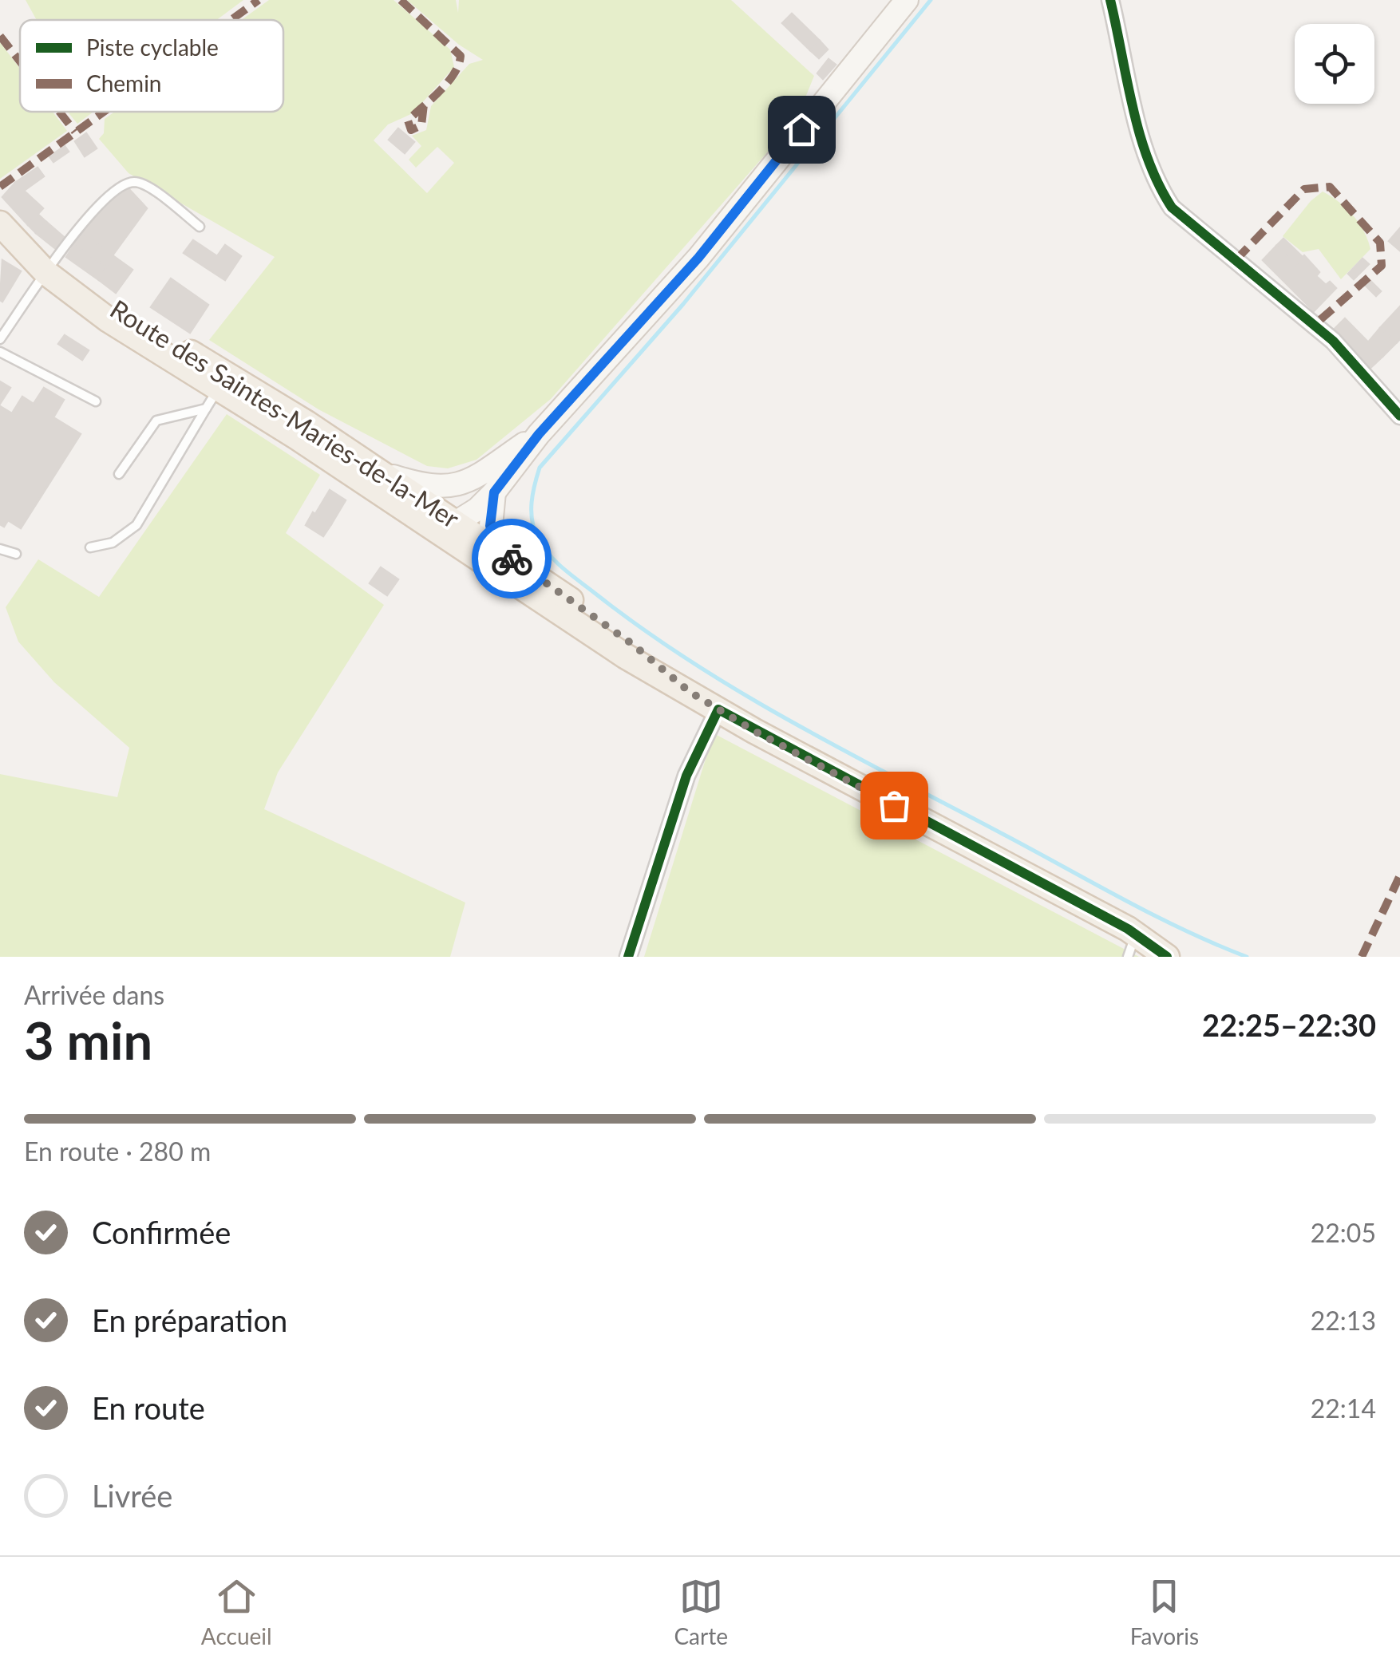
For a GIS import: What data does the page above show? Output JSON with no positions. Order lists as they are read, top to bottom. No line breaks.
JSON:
{"streets":{"main road":["Route des Saintes-Maries-de-la-Mer"]},"legend":["Piste cyclable","Chemin"],"page":{"heading":["3 min","Arrivée dans","22:25–22:30"],"bar":"En route · 280 m","list":[["Confirmée","22:05"],["En préparation","22:13"],["En route","22:14"],"Livrée"],"tabs":["Accueil","Carte","Favoris"]}}
